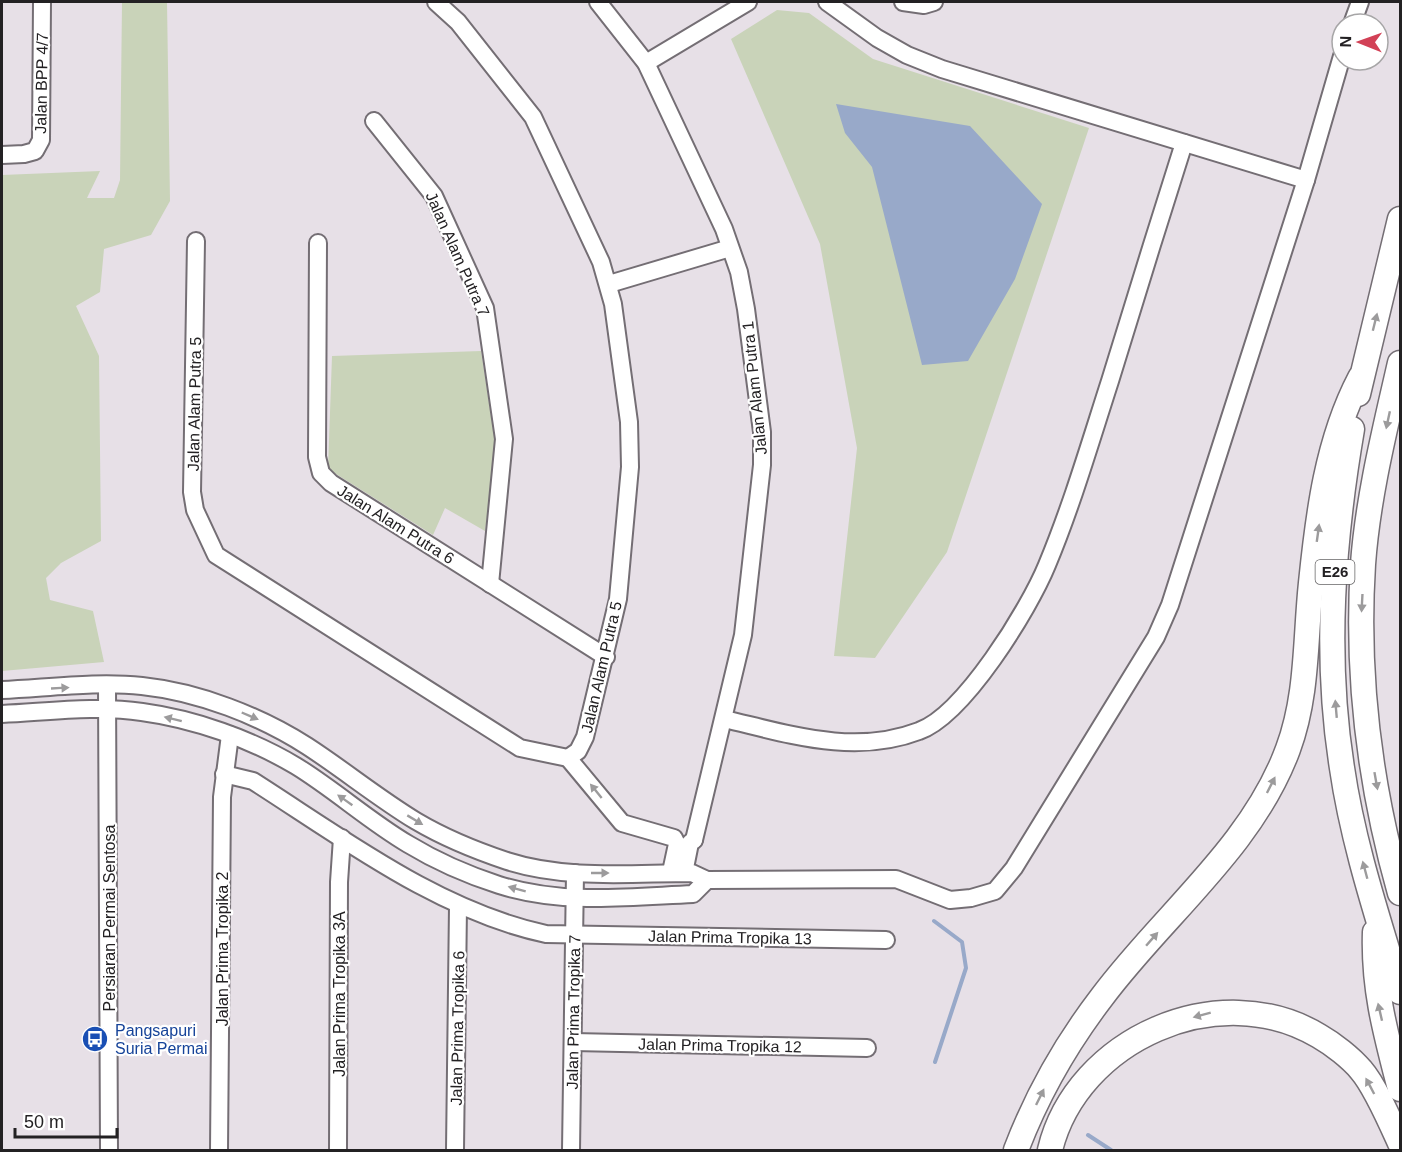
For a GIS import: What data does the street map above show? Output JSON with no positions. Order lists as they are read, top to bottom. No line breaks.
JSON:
{"streets":{"highway":["E26"],"street":["Jalan BPP 4/7","Jalan Alam Putra 7","Jalan Alam Putra 1","Jalan Alam Putra 5","Jalan Alam Putra 6","Persiaran Permai Sentosa","Jalan Prima Tropika 13","Jalan Prima Tropika 2","Jalan Prima Tropika 3A","Jalan Prima Tropika 7","Jalan Prima Tropika 6","Jalan Prima Tropika 12"]},"crossings":[["Jalan Alam Putra 7","Jalan Alam Putra 6"],["Jalan Alam Putra 5","Jalan Alam Putra 6"],["Jalan Prima Tropika 13","Jalan Prima Tropika 2"],["Jalan Prima Tropika 13","Jalan Prima Tropika 3A"],["Jalan Prima Tropika 13","Jalan Prima Tropika 7"],["Jalan Prima Tropika 13","Jalan Prima Tropika 6"],["Jalan Prima Tropika 7","Jalan Prima Tropika 12"]],"places":{"bus stop":["Pangsapuri Suria Permai"]},"scale_bar":"50 m","north":"left"}
